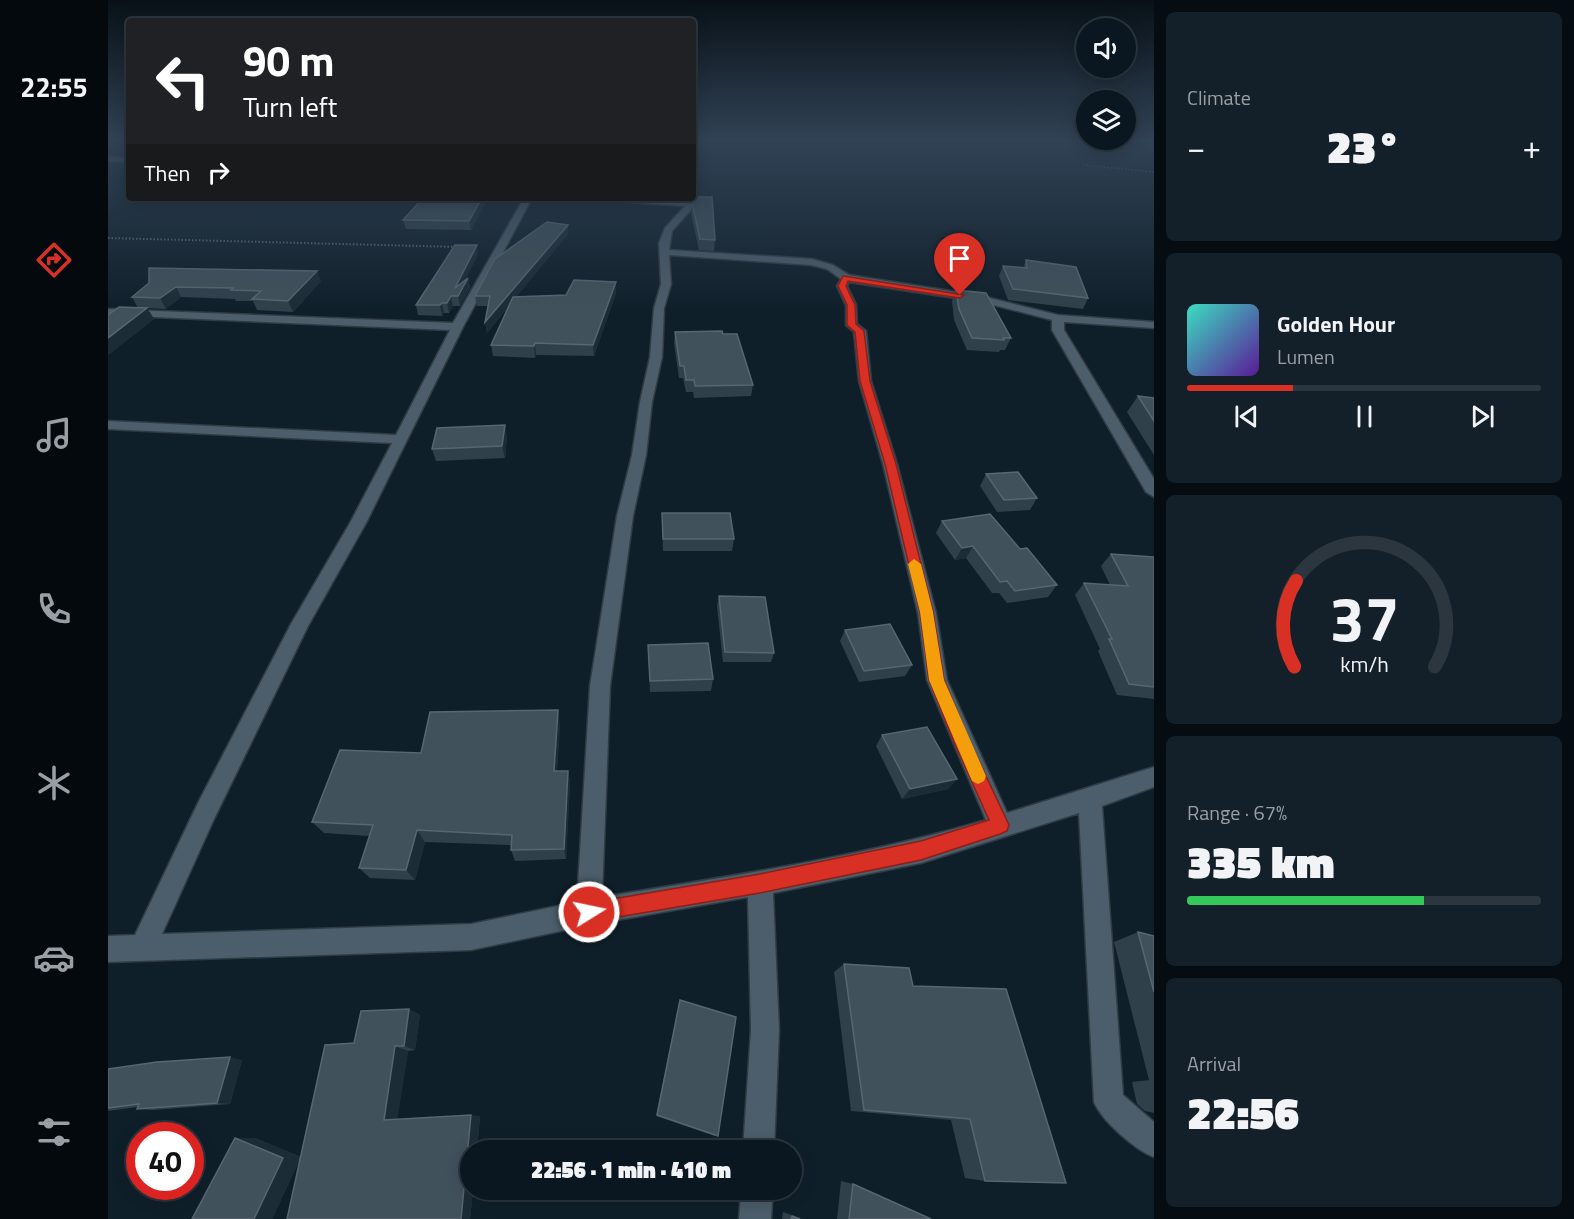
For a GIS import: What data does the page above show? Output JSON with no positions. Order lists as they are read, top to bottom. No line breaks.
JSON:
{"page":{"tabs":"22:55","tile":["Climate",["Range · 67%","335 km"],["Arrival","22:56"]],"turn":["90 m","Turn left"],"heat":["−","23°","+"],"then":"Then","song":["Golden Hour","Lumen"],"limit":"40","trip":"22:56 · 1 min · 410 m","gauge":["37","km/h"]}}
